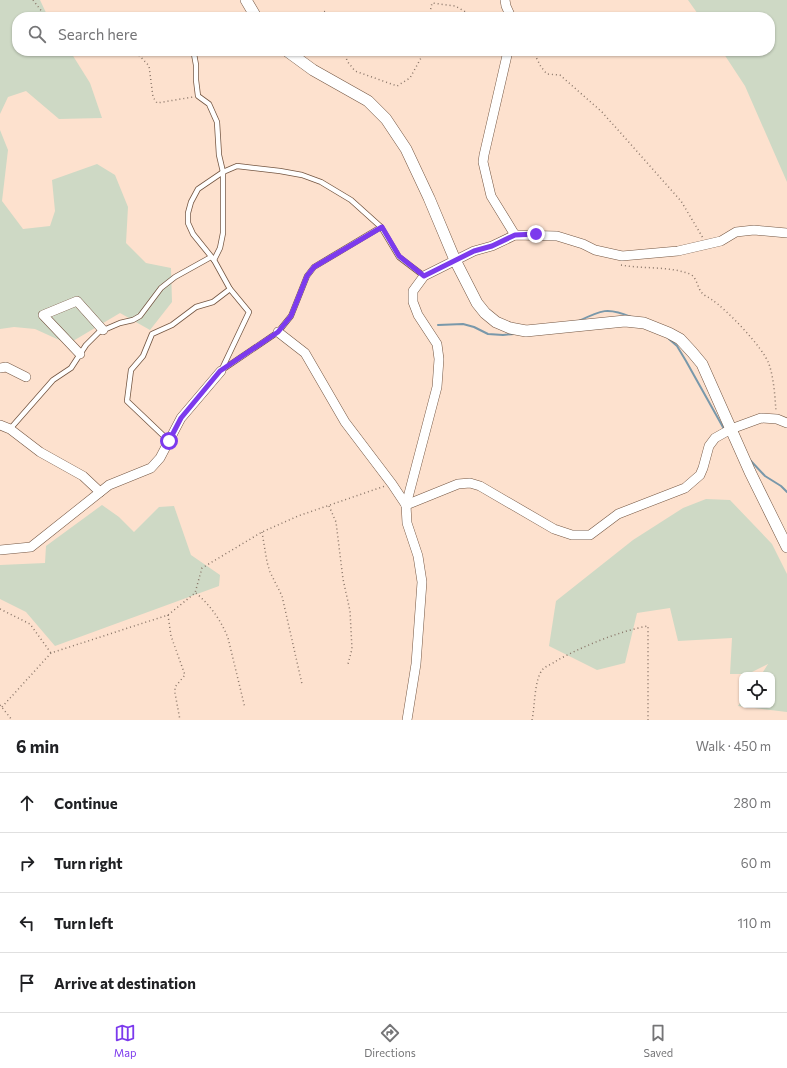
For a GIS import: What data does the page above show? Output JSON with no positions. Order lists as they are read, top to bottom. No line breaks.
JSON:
{"page":{"search":"Search here","heading":["6 min","Walk · 450 m"],"list":[["Continue","280 m"],["Turn right","60 m"],["Turn left","110 m"],"Arrive at destination"],"nav":["Map","Directions","Saved"]}}
